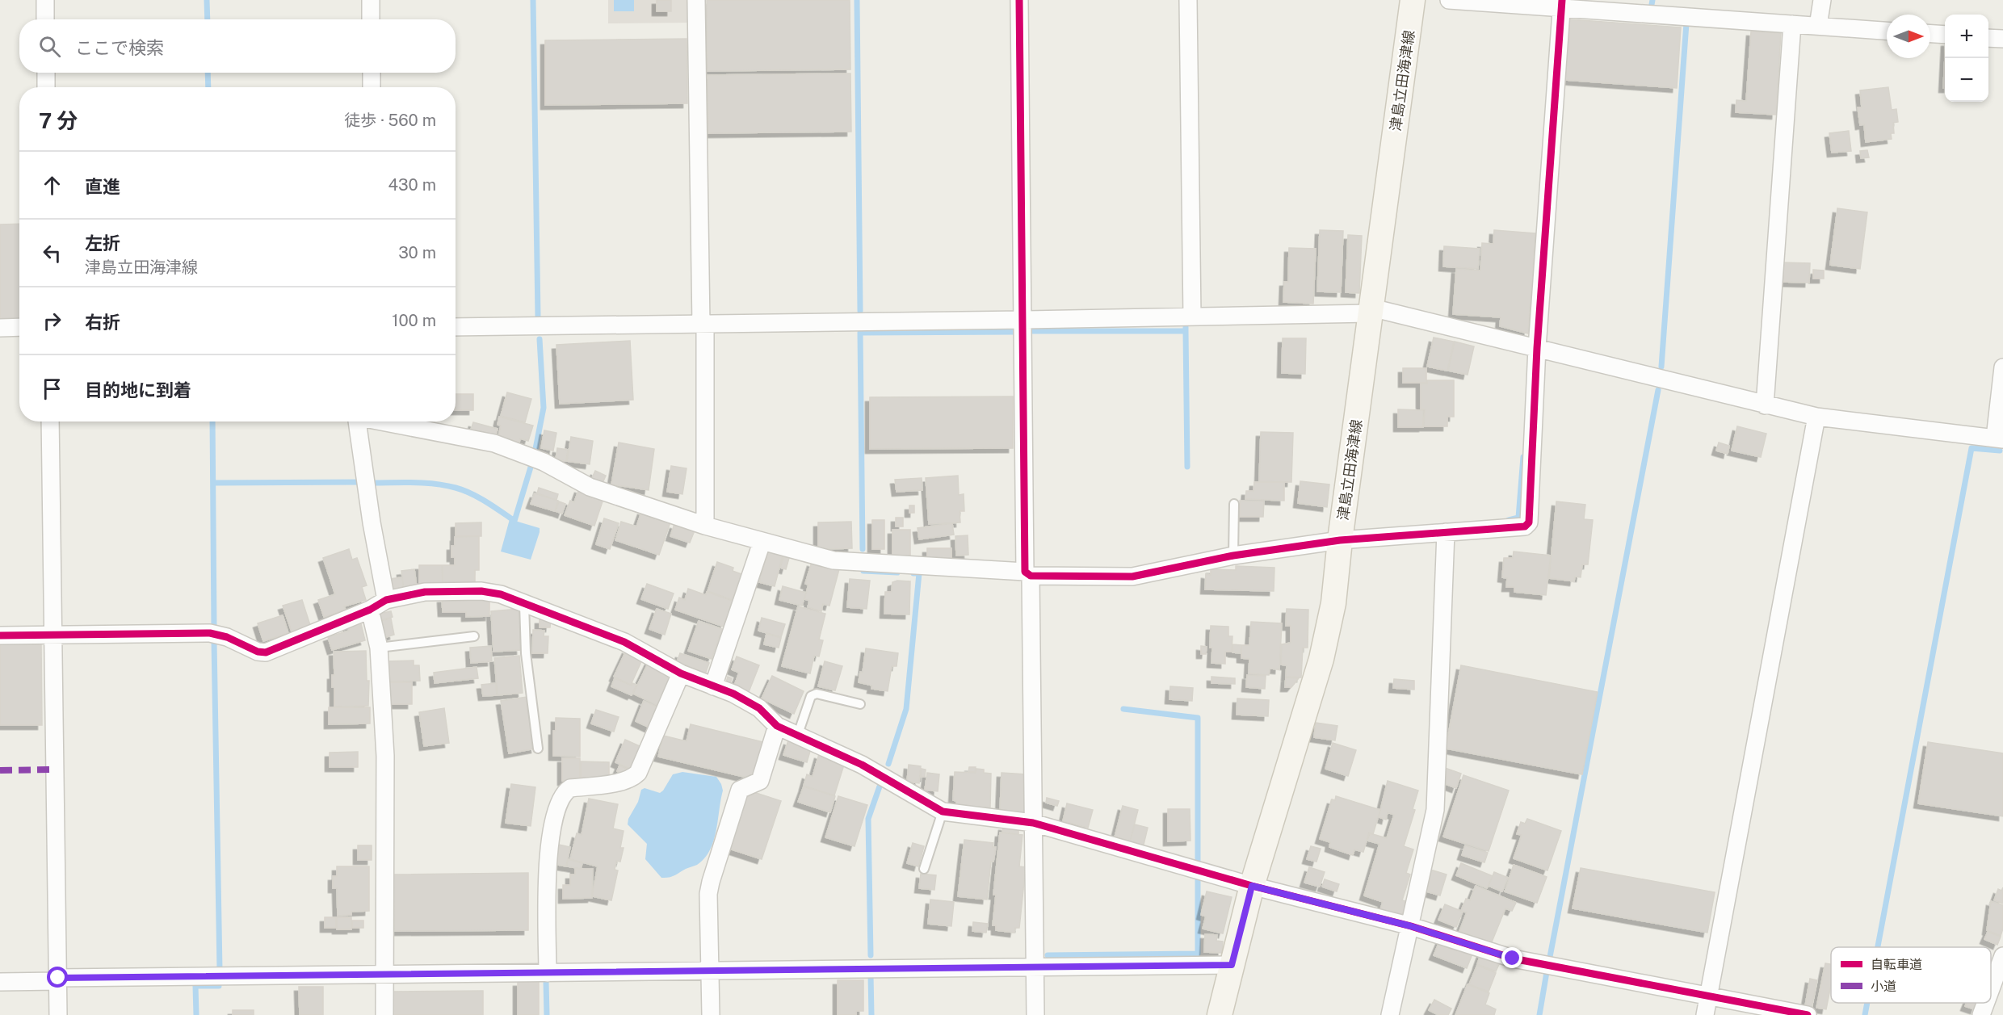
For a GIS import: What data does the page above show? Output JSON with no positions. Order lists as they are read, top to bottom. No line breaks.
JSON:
{"streets":{"main road":["津島立田海津線"]},"legend":["自転車道","小道"],"north":"right","page":{"map_buttons":["+","−"],"search":"ここで検索","heading":["7 分","徒歩 · 560 m"],"list":[["直進","430 m"],["左折","津島立田海津線","30 m"],["右折","100 m"],"目的地に到着"]}}
